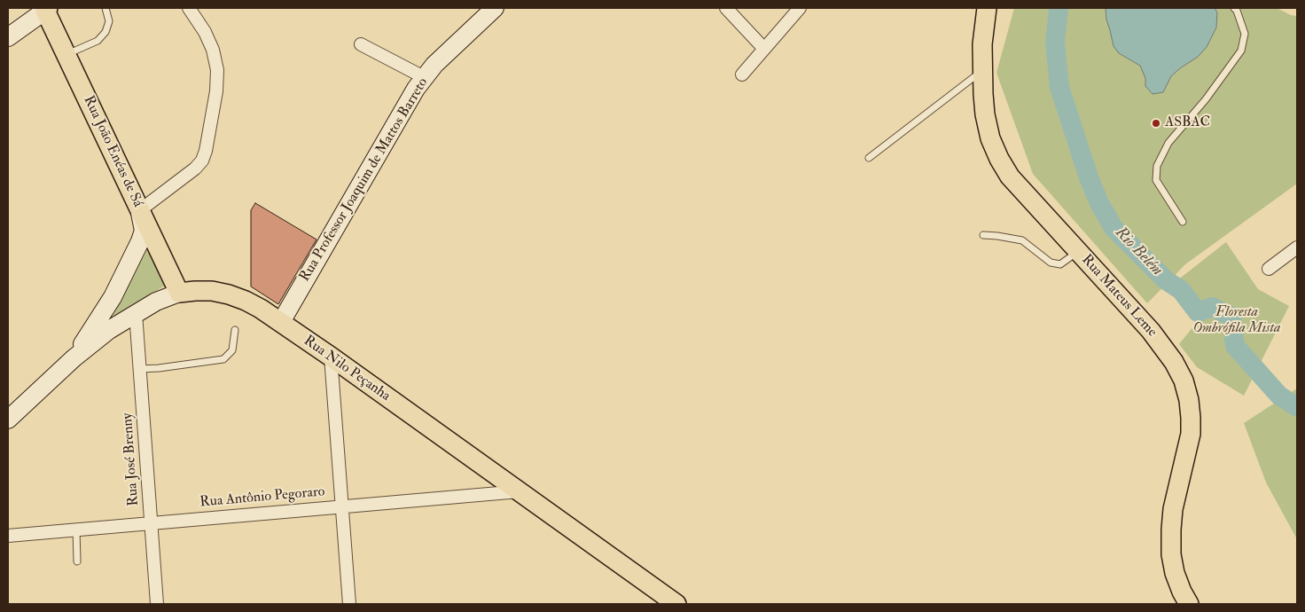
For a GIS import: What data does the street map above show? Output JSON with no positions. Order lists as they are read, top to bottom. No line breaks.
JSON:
{"streets":{"main road":["Rua João Enéas de Sá","Rua Professor Joaquim de Mattos Barreto","Rua Mateus Leme","Rua Nilo Peçanha"],"street":["Rua José Brenny","Rua Antônio Pegoraro"]},"crossings":[["Rua João Enéas de Sá","Rua Nilo Peçanha"],["Rua Professor Joaquim de Mattos Barreto","Rua Nilo Peçanha"],["Rua Nilo Peçanha","Rua José Brenny"],["Rua Nilo Peçanha","Rua Antônio Pegoraro"],["Rua José Brenny","Rua Antônio Pegoraro"]],"water":["Rio Belém"],"parks":["Floresta Ombrófila Mista"],"places":["ASBAC"]}
